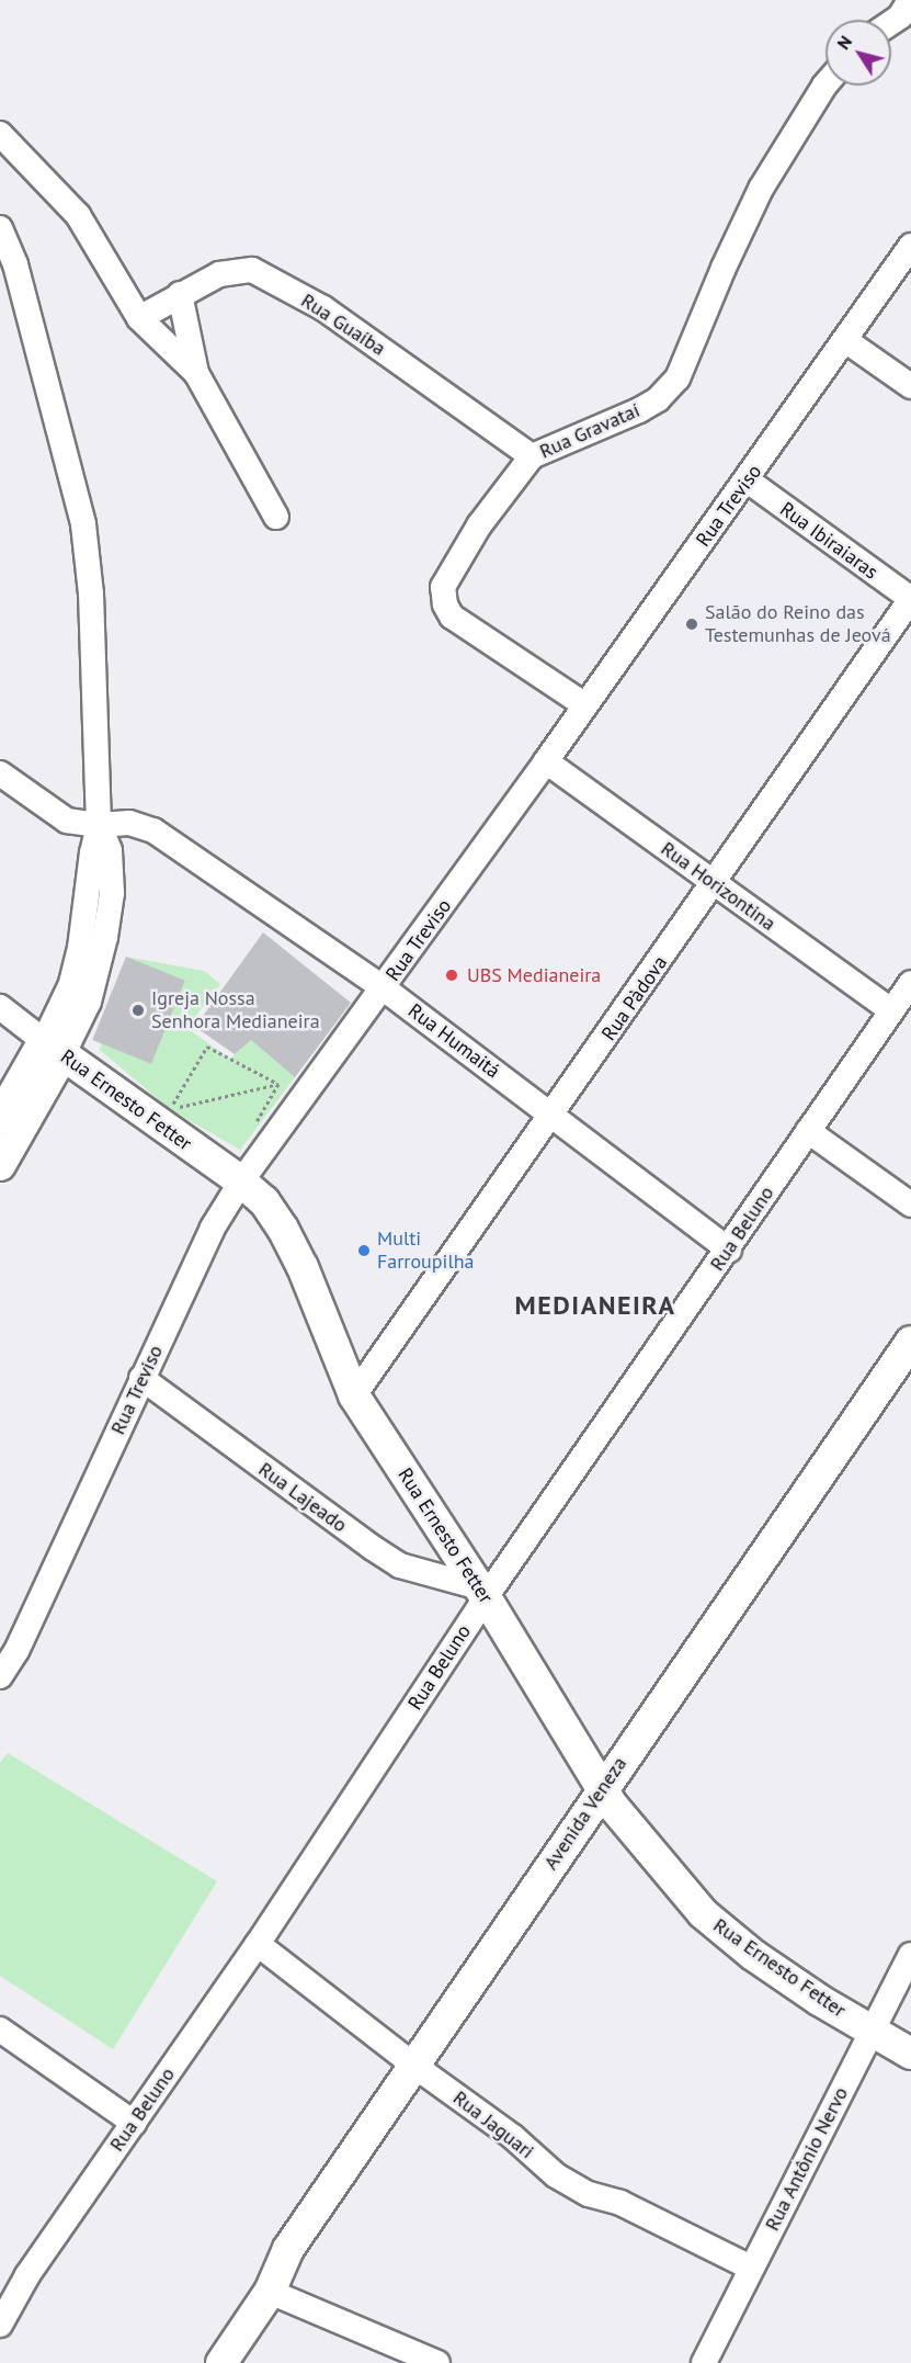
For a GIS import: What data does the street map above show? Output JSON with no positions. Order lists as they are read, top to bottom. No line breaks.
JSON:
{"streets":{"main road":["Rua Ernesto Fetter","Avenida Veneza"],"street":["Rua Guaíba","Rua Gravataí","Rua Treviso","Rua Ibiraiaras","Rua Horizontina","Rua Pàdova","Rua Humaitá","Rua Beluno","Rua Lajeado","Rua Jaguari","Rua Antônio Nervo"]},"crossings":[["Rua Guaíba","Rua Gravataí"],["Rua Gravataí","Rua Treviso"],["Rua Treviso","Rua Ibiraiaras"],["Rua Treviso","Rua Horizontina"],["Rua Treviso","Rua Humaitá"],["Rua Treviso","Rua Ernesto Fetter"],["Rua Treviso","Rua Lajeado"],["Rua Ibiraiaras","Rua Pàdova"],["Rua Horizontina","Rua Pàdova"],["Rua Horizontina","Rua Beluno"],["Rua Pàdova","Rua Humaitá"],["Rua Pàdova","Rua Ernesto Fetter"],["Rua Humaitá","Rua Beluno"],["Rua Ernesto Fetter","Rua Beluno"],["Rua Ernesto Fetter","Rua Lajeado"],["Rua Ernesto Fetter","Avenida Veneza"],["Rua Ernesto Fetter","Rua Antônio Nervo"],["Rua Beluno","Rua Lajeado"],["Rua Beluno","Rua Jaguari"],["Avenida Veneza","Rua Jaguari"],["Rua Jaguari","Rua Antônio Nervo"]],"districts":["MEDIANEIRA"],"places":["Salão do Reino das Testemunhas de Jeová","UBS Medianeira","Igreja Nossa Senhora Medianeira","Multi Farroupilha"],"north":"top left"}
